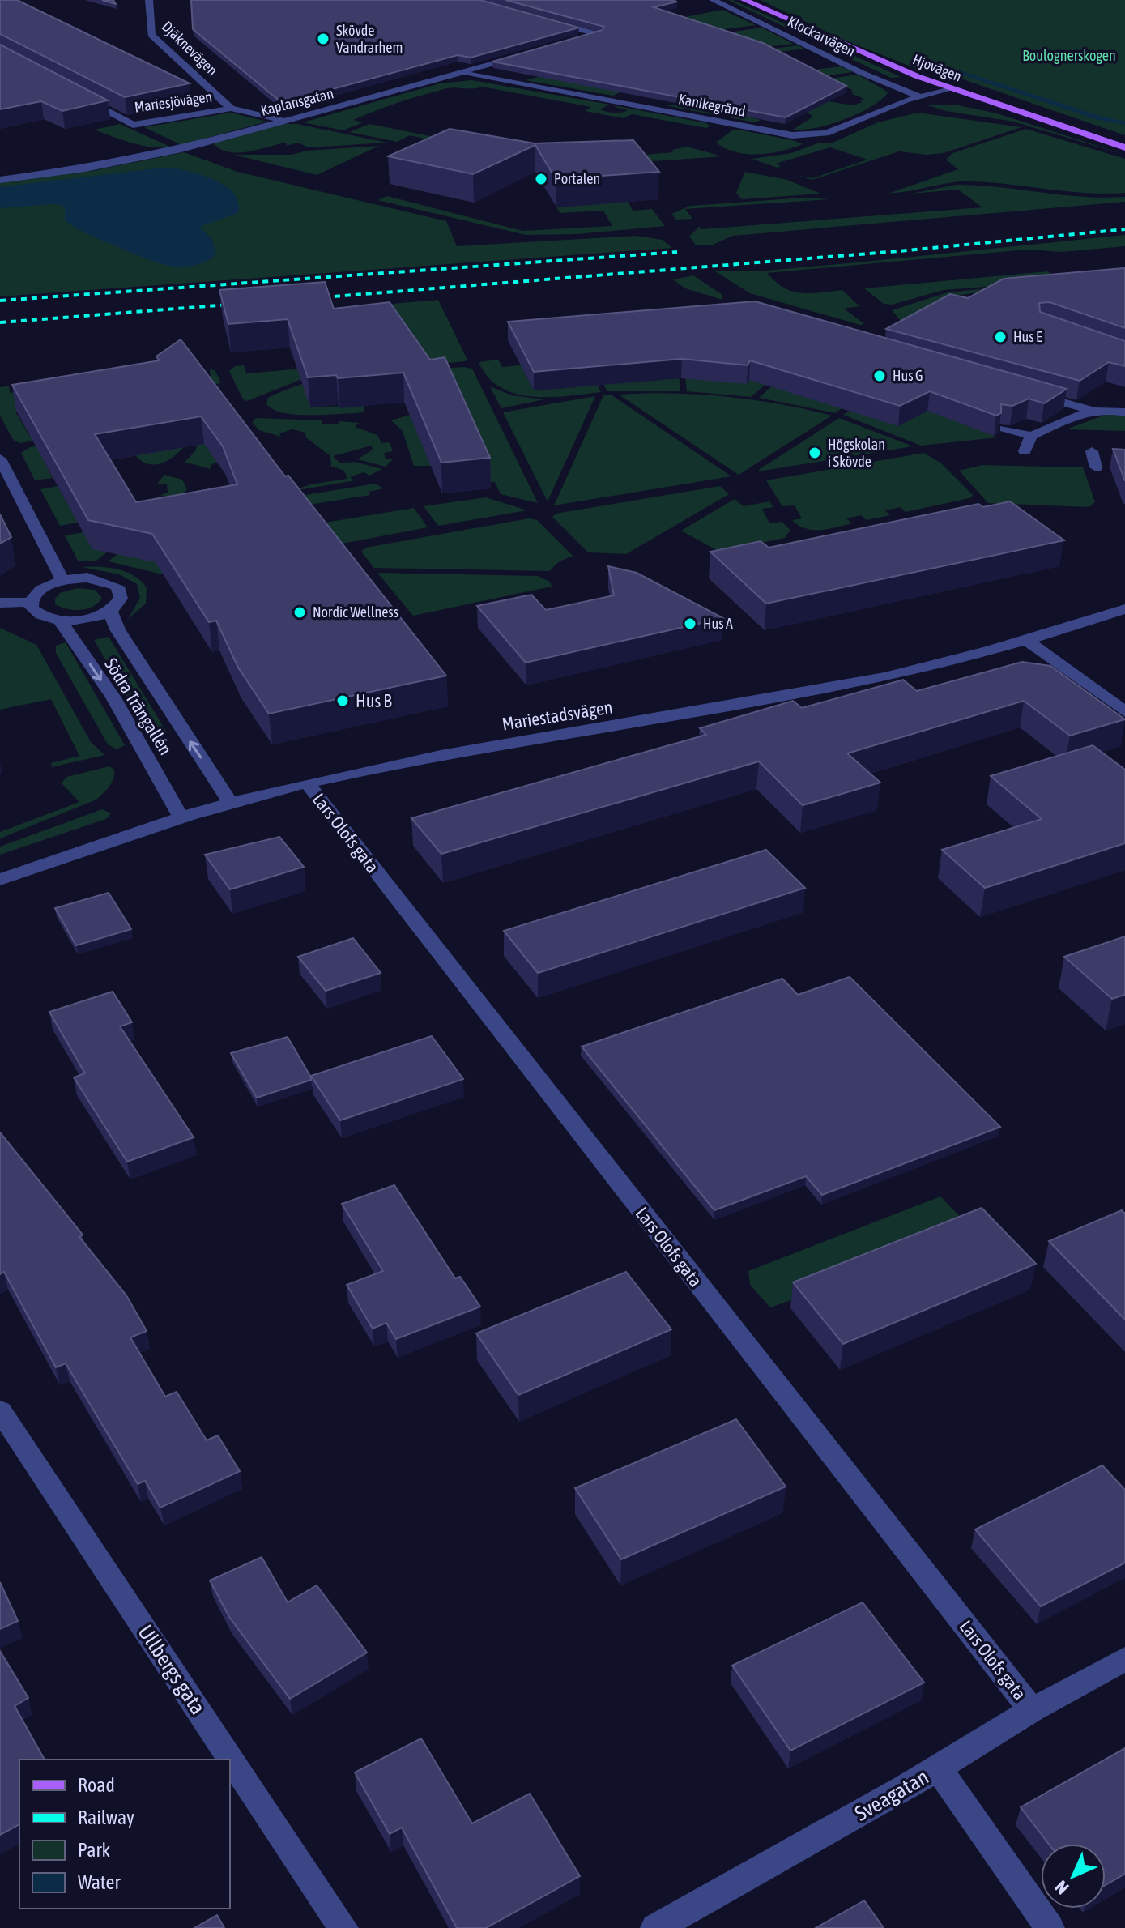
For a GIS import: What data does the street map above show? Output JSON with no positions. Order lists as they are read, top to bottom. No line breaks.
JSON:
{"streets":{"main road":["Hjovägen"],"street":["Klockarvägen","Djäknevägen","Mariesjövägen","Kaplansgatan","Kanikegränd","Södra Trängallén","Mariestadsvägen","Lars Olofs gata","Ullbergs gata","Sveagatan"]},"crossings":[["Klockarvägen","Kanikegränd"],["Djäknevägen","Mariesjövägen"],["Hjovägen","Kanikegränd"],["Mariesjövägen","Kaplansgatan"],["Kaplansgatan","Kanikegränd"],["Södra Trängallén","Mariestadsvägen"],["Mariestadsvägen","Lars Olofs gata"],["Lars Olofs gata","Sveagatan"]],"parks":["Boulognerskogen"],"places":["Skövde Vandrarhem","Portalen","Hus E","Hus G","Högskolan i Skövde","Nordic Wellness","Hus A","Hus B"],"legend":["Road","Railway","Park","Water"],"north":"bottom left"}
